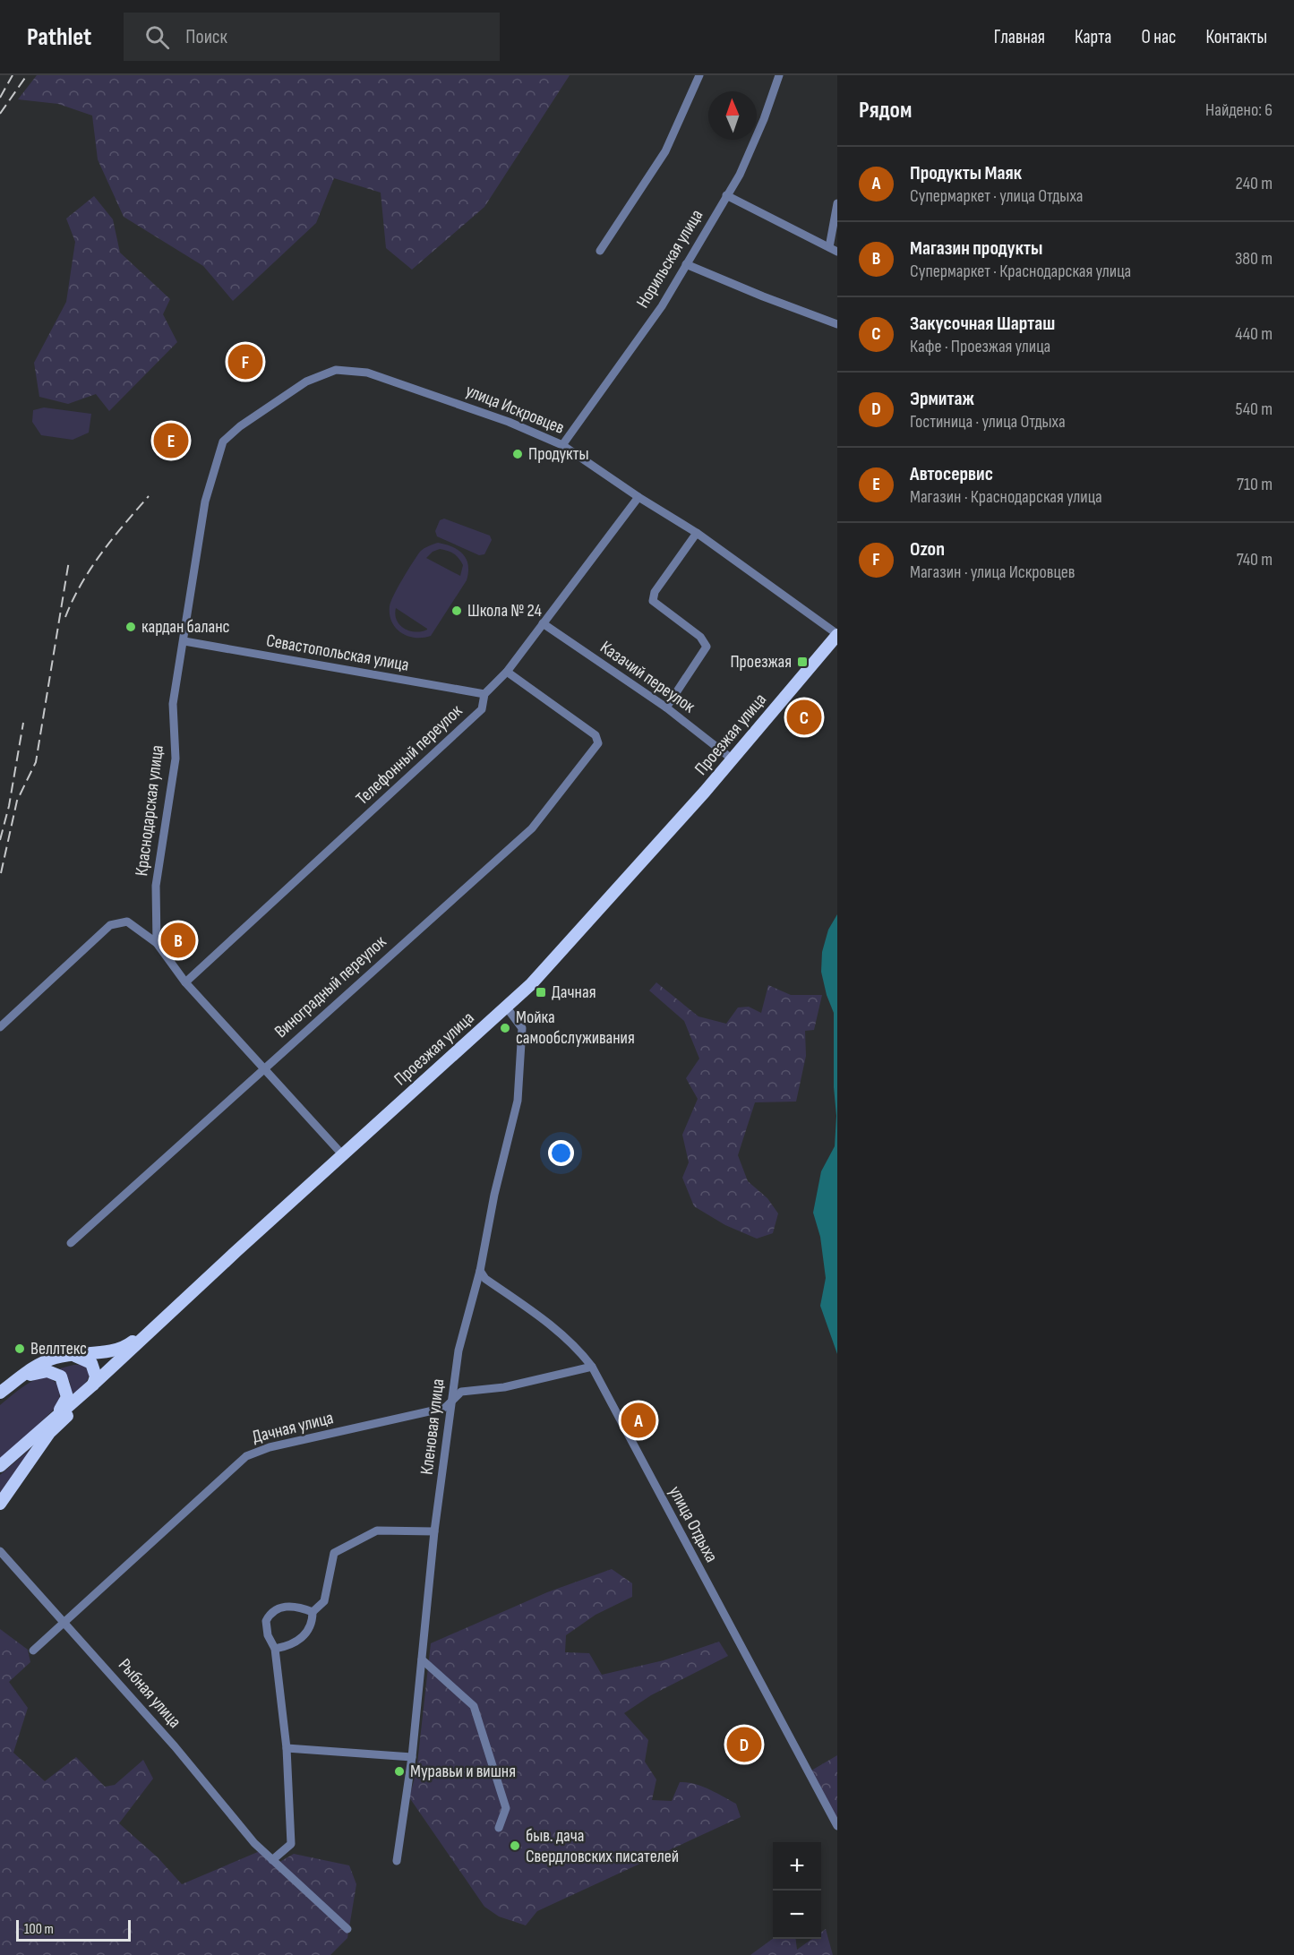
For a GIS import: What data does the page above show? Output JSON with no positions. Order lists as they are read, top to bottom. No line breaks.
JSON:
{"streets":{"main road":["Проезжая улица"],"street":["Норильская улица","улица Искровцев","Севастопольская улица","Казачий переулок","Телефонный переулок","Краснодарская улица","Виноградный переулок","Кленовая улица","Дачная улица","улица Отдыха","Рыбная улица"]},"crossings":[["Норильская улица","улица Искровцев"],["улица Искровцев","Проезжая улица"],["улица Искровцев","Телефонный переулок"],["улица Искровцев","Краснодарская улица"],["Севастопольская улица","Телефонный переулок"],["Севастопольская улица","Краснодарская улица"],["Казачий переулок","Проезжая улица"],["Казачий переулок","Телефонный переулок"],["Проезжая улица","Кленовая улица"],["Телефонный переулок","Виноградный переулок"],["Кленовая улица","Дачная улица"],["Кленовая улица","улица Отдыха"],["Дачная улица","улица Отдыха"],["Дачная улица","Рыбная улица"]],"places":{"other":["Продукты","Школа № 24","кардан баланс","Мойка самообслуживания","Веллтекс","Муравьи и вишня","быв. дача Свердловских писателей"],"transit":["Проезжая","Дачная"]},"scale_bar":"100 m","north":"top","page":{"header":"Pathlet","search":"Поиск","nav":["Главная","Карта","О нас","Контакты"],"heading":["Рядом","Найдено: 6"],"list":[{"mark":"A","name":"Продукты Маяк","note":"Супермаркет · улица Отдыха","value":"240 m"},{"mark":"B","name":"Магазин продукты","note":"Супермаркет · Краснодарская улица","value":"380 m"},{"mark":"C","name":"Закусочная Шарташ","note":"Кафе · Проезжая улица","value":"440 m"},{"mark":"D","name":"Эрмитаж","note":"Гостиница · улица Отдыха","value":"540 m"},{"mark":"E","name":"Автосервис","note":"Магазин · Краснодарская улица","value":"710 m"},{"mark":"F","name":"Ozon","note":"Магазин · улица Искровцев","value":"740 m"}],"pins":["F","E","C","B","A","D"],"map_buttons":["+","−"],"scale":"100 m"}}
